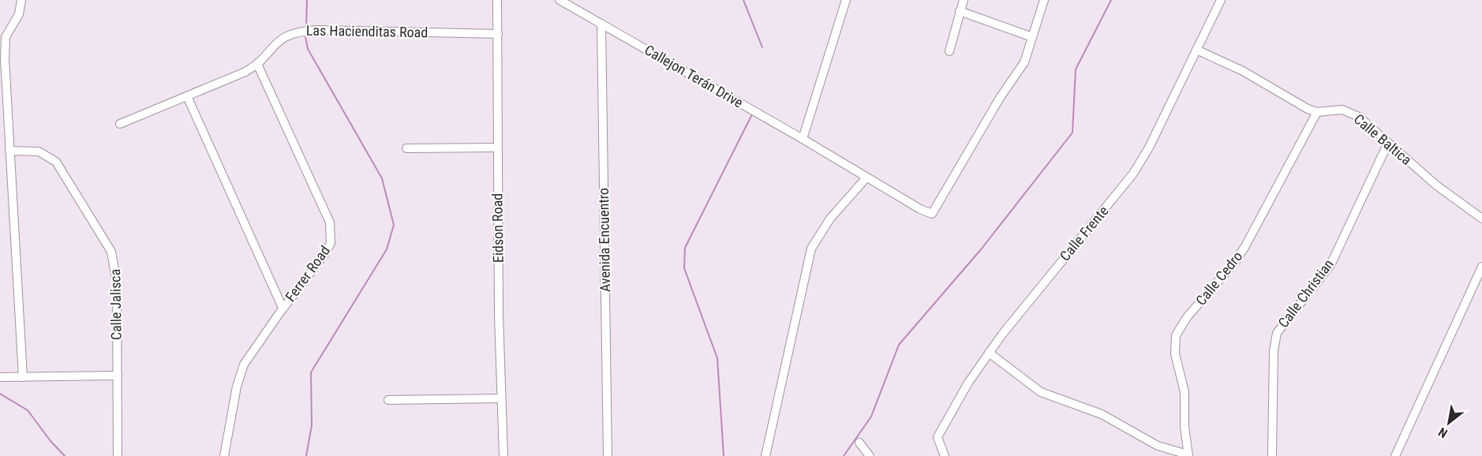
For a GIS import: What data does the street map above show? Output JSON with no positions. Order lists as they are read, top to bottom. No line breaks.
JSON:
{"streets":{"street":["Las Hacienditas Road","Callejon Terán Drive","Calle Baltica","Eidson Road","Calle Frente","Avenida Encuentro","Ferrer Road","Calle Cedro","Calle Christian","Calle Jalisca"]},"crossings":[["Las Hacienditas Road","Eidson Road"],["Las Hacienditas Road","Ferrer Road"],["Callejon Terán Drive","Avenida Encuentro"],["Calle Baltica","Calle Frente"],["Calle Baltica","Calle Cedro"],["Calle Baltica","Calle Christian"]],"north":"bottom left"}
